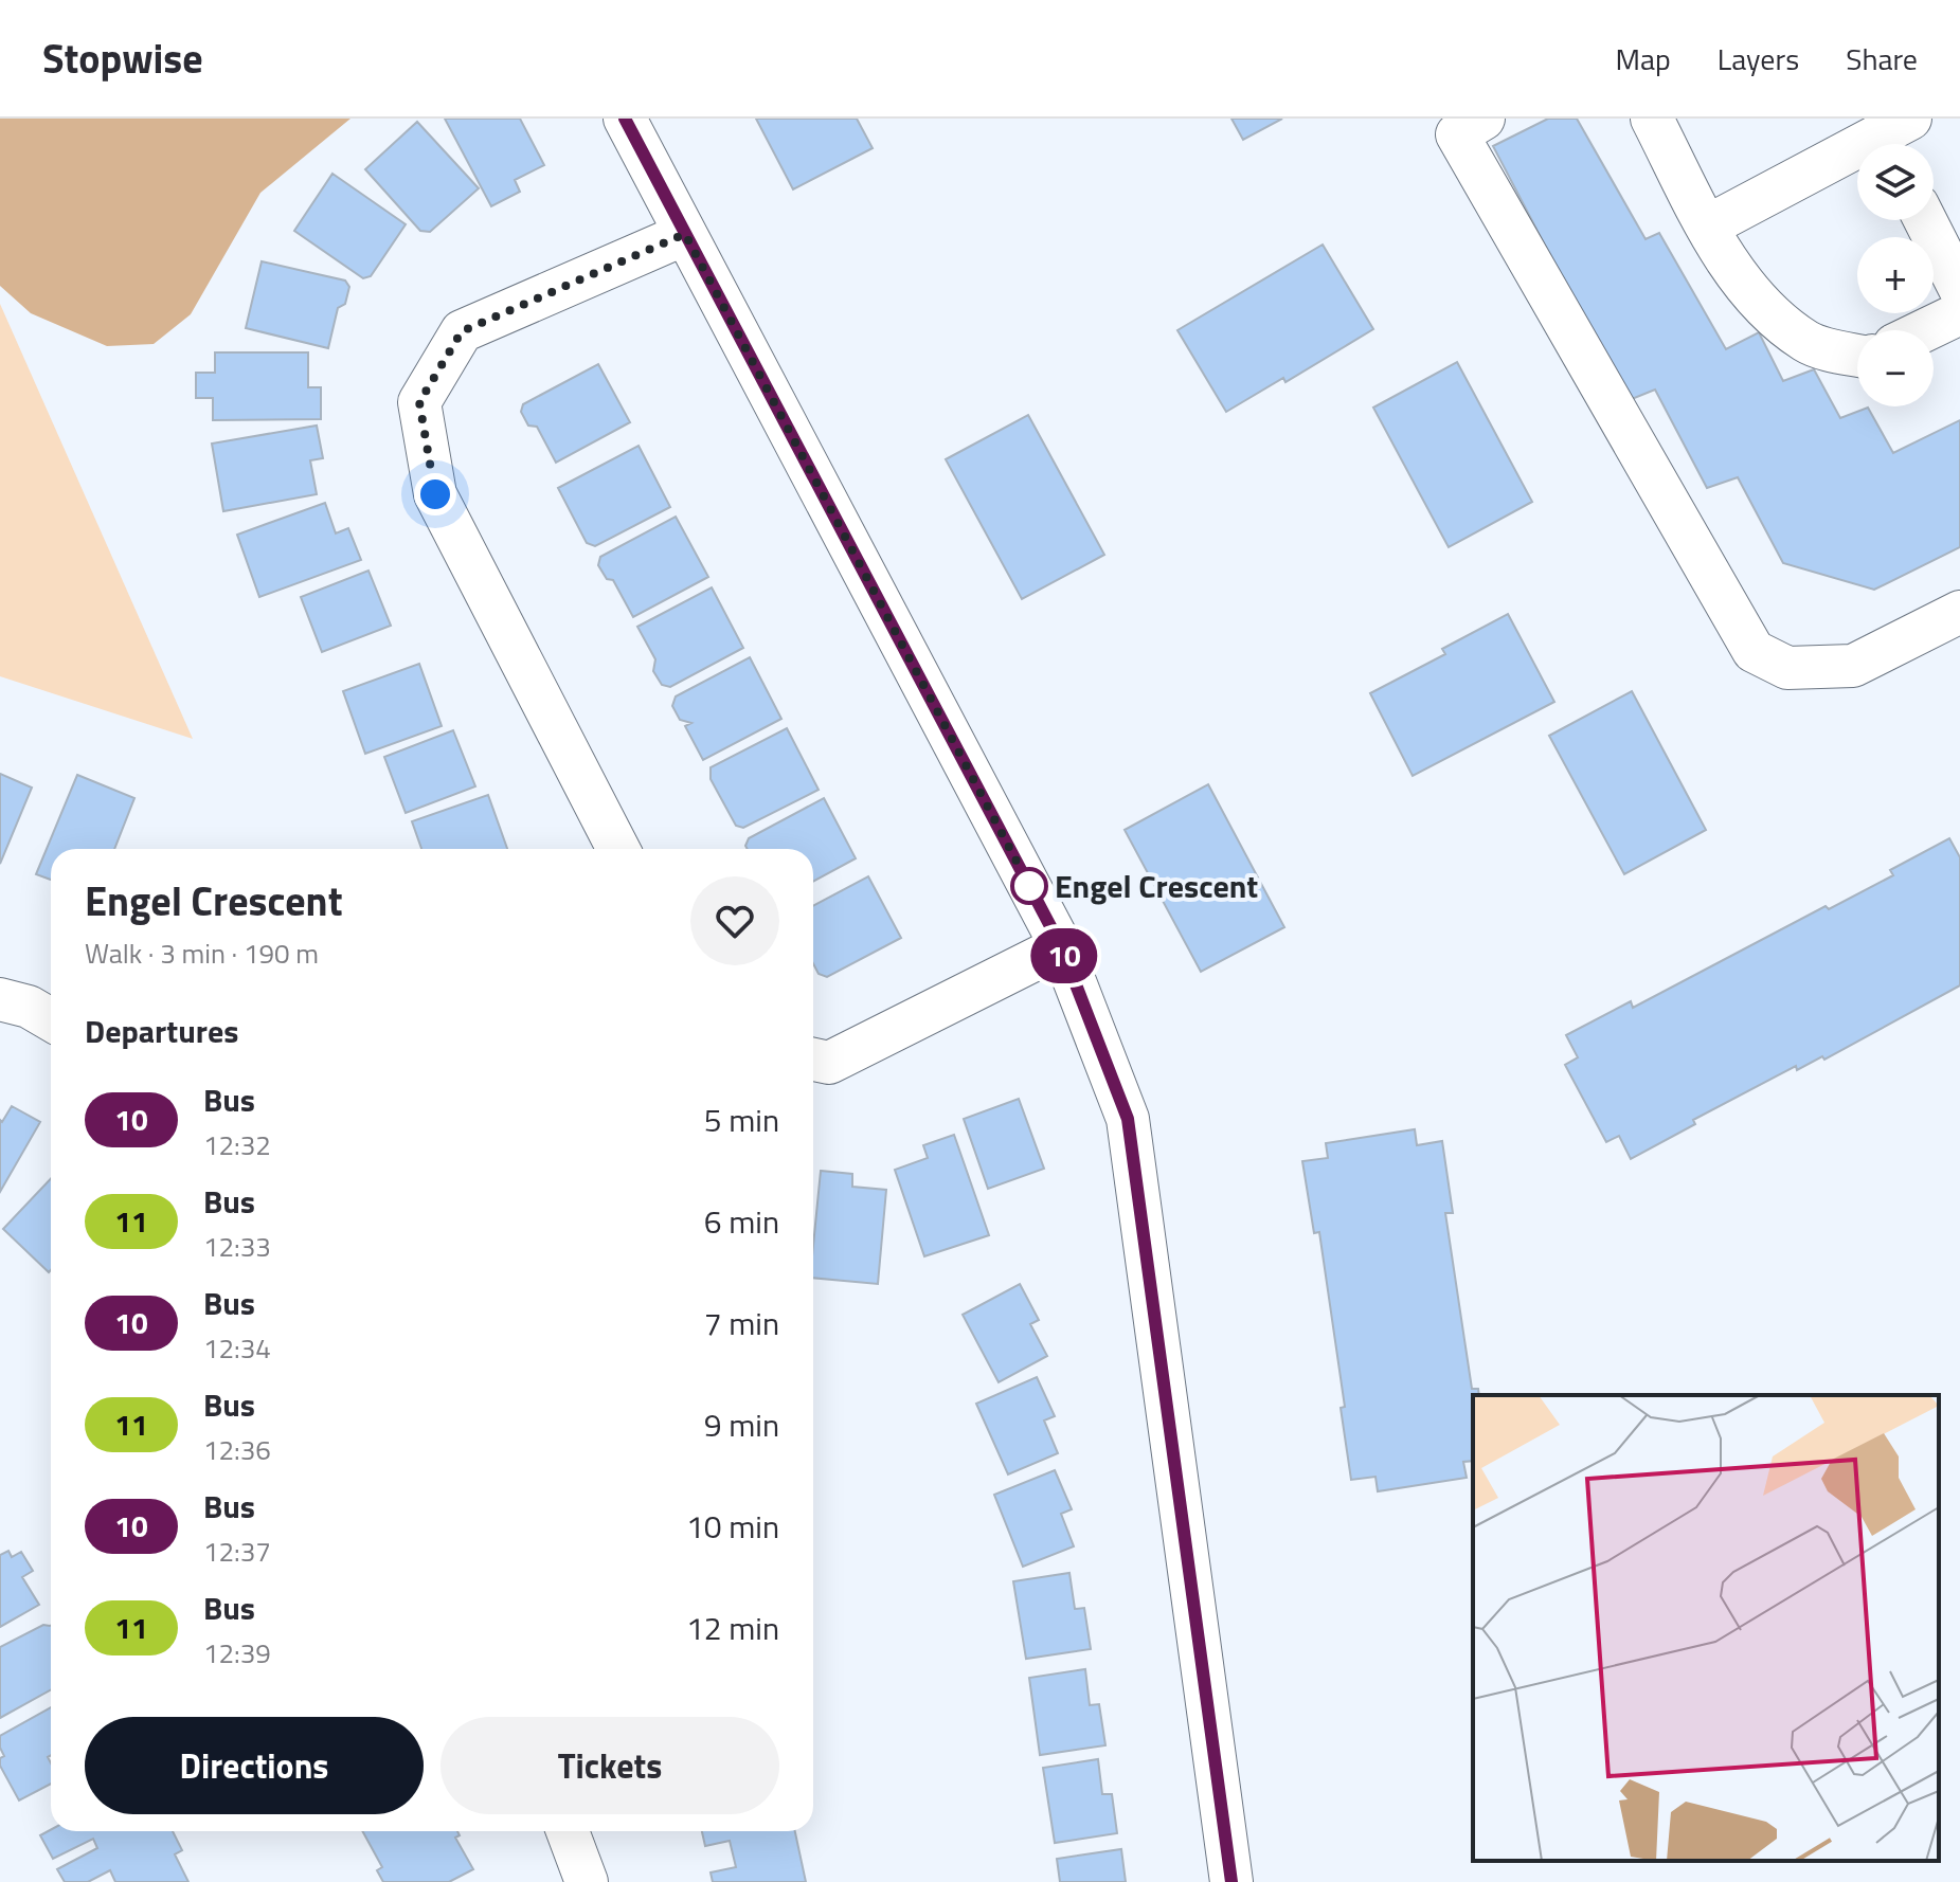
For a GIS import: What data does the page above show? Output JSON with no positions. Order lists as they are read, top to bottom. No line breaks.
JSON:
{"places":["Engel Crescent"],"lines":["bus line 10"],"page":{"header":"Stopwise","nav":["Map","Layers","Share"],"on_map":"10","map_buttons":["+","−"],"heading":[["Engel Crescent","Walk · 3 min · 190 m"],"Departures"],"list":[{"mark":"10","name":"Bus","note":"12:32","value":"5 min"},{"mark":"11","name":"Bus","note":"12:33","value":"6 min"},{"mark":"10","name":"Bus","note":"12:34","value":"7 min"},{"mark":"11","name":"Bus","note":"12:36","value":"9 min"},{"mark":"10","name":"Bus","note":"12:37","value":"10 min"},{"mark":"11","name":"Bus","note":"12:39","value":"12 min"}],"buttons":["Directions","Tickets"]}}
